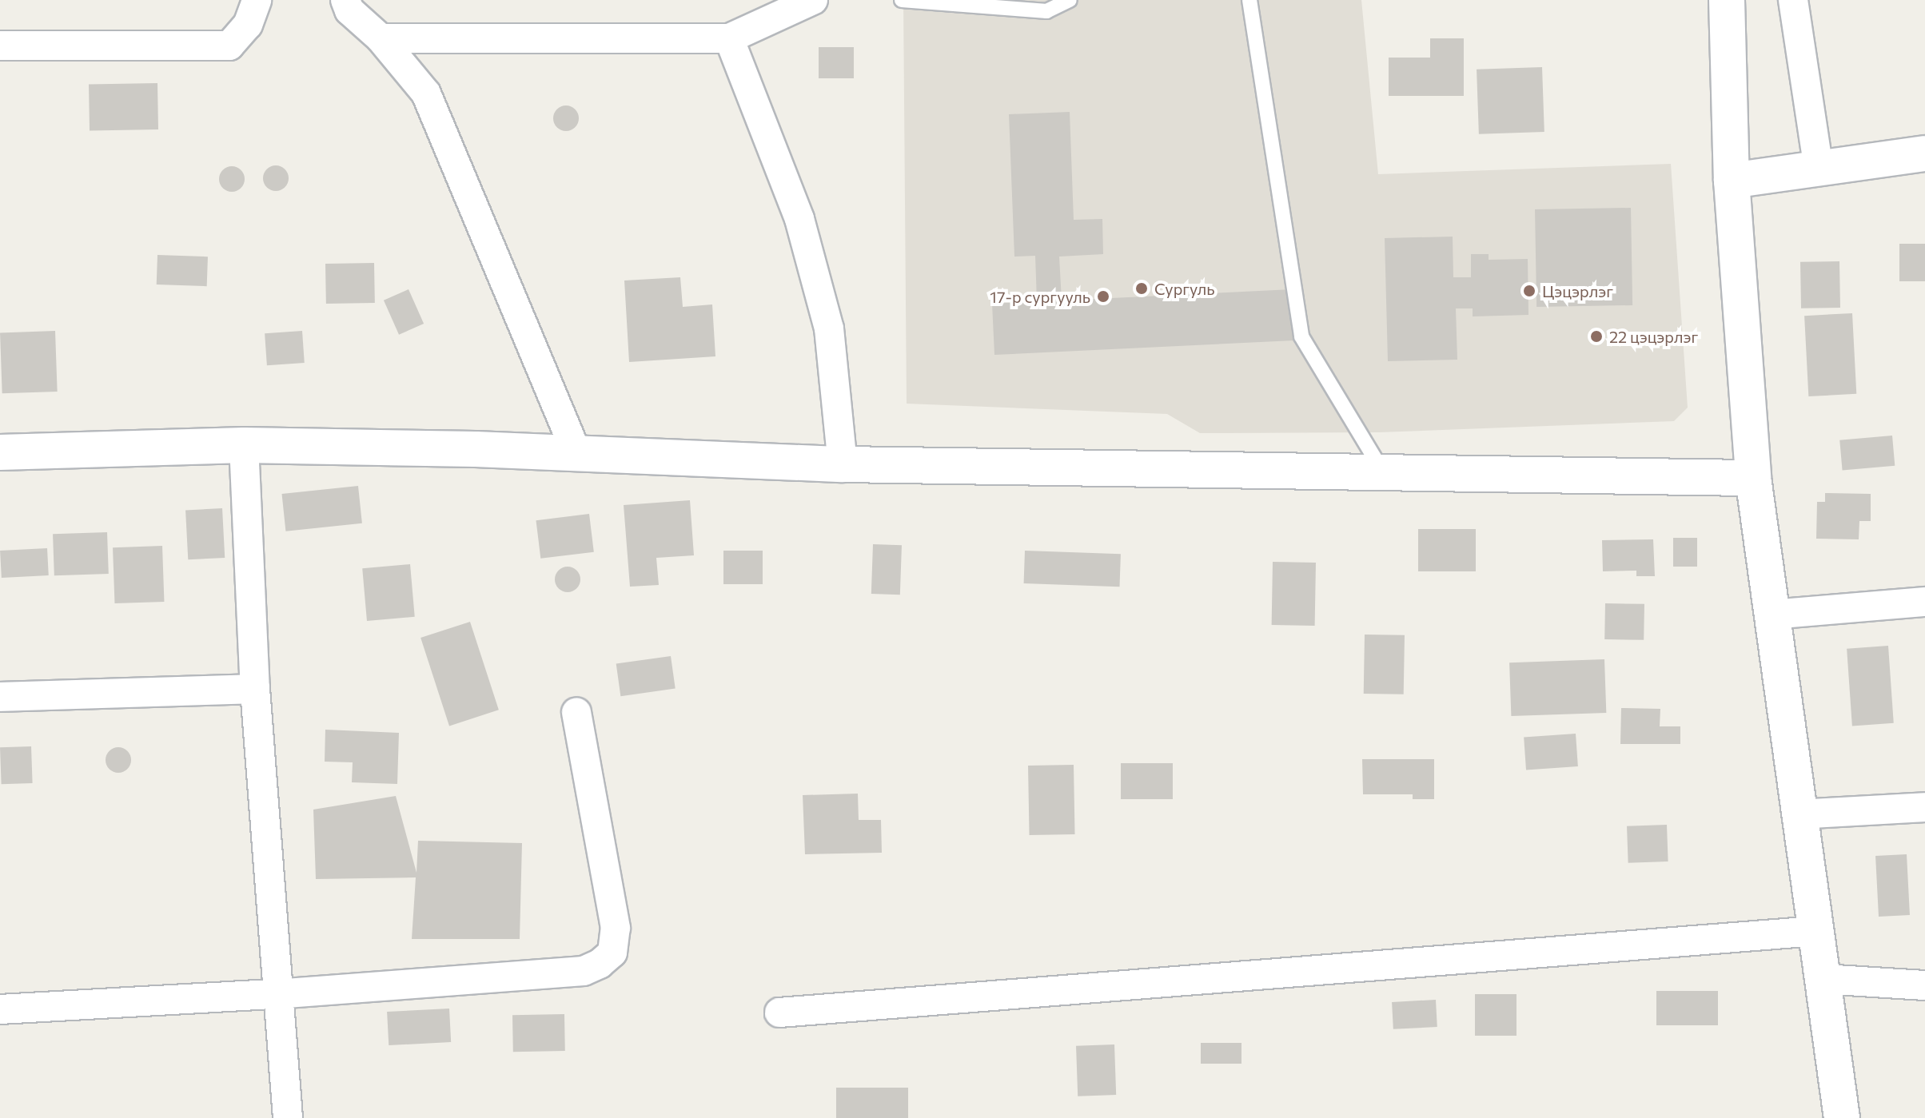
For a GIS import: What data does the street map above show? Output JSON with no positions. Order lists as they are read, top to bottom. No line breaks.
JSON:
{"places":["Сургуль","Цэцэрлэг","17-р сургууль","22 цэцэрлэг"]}
